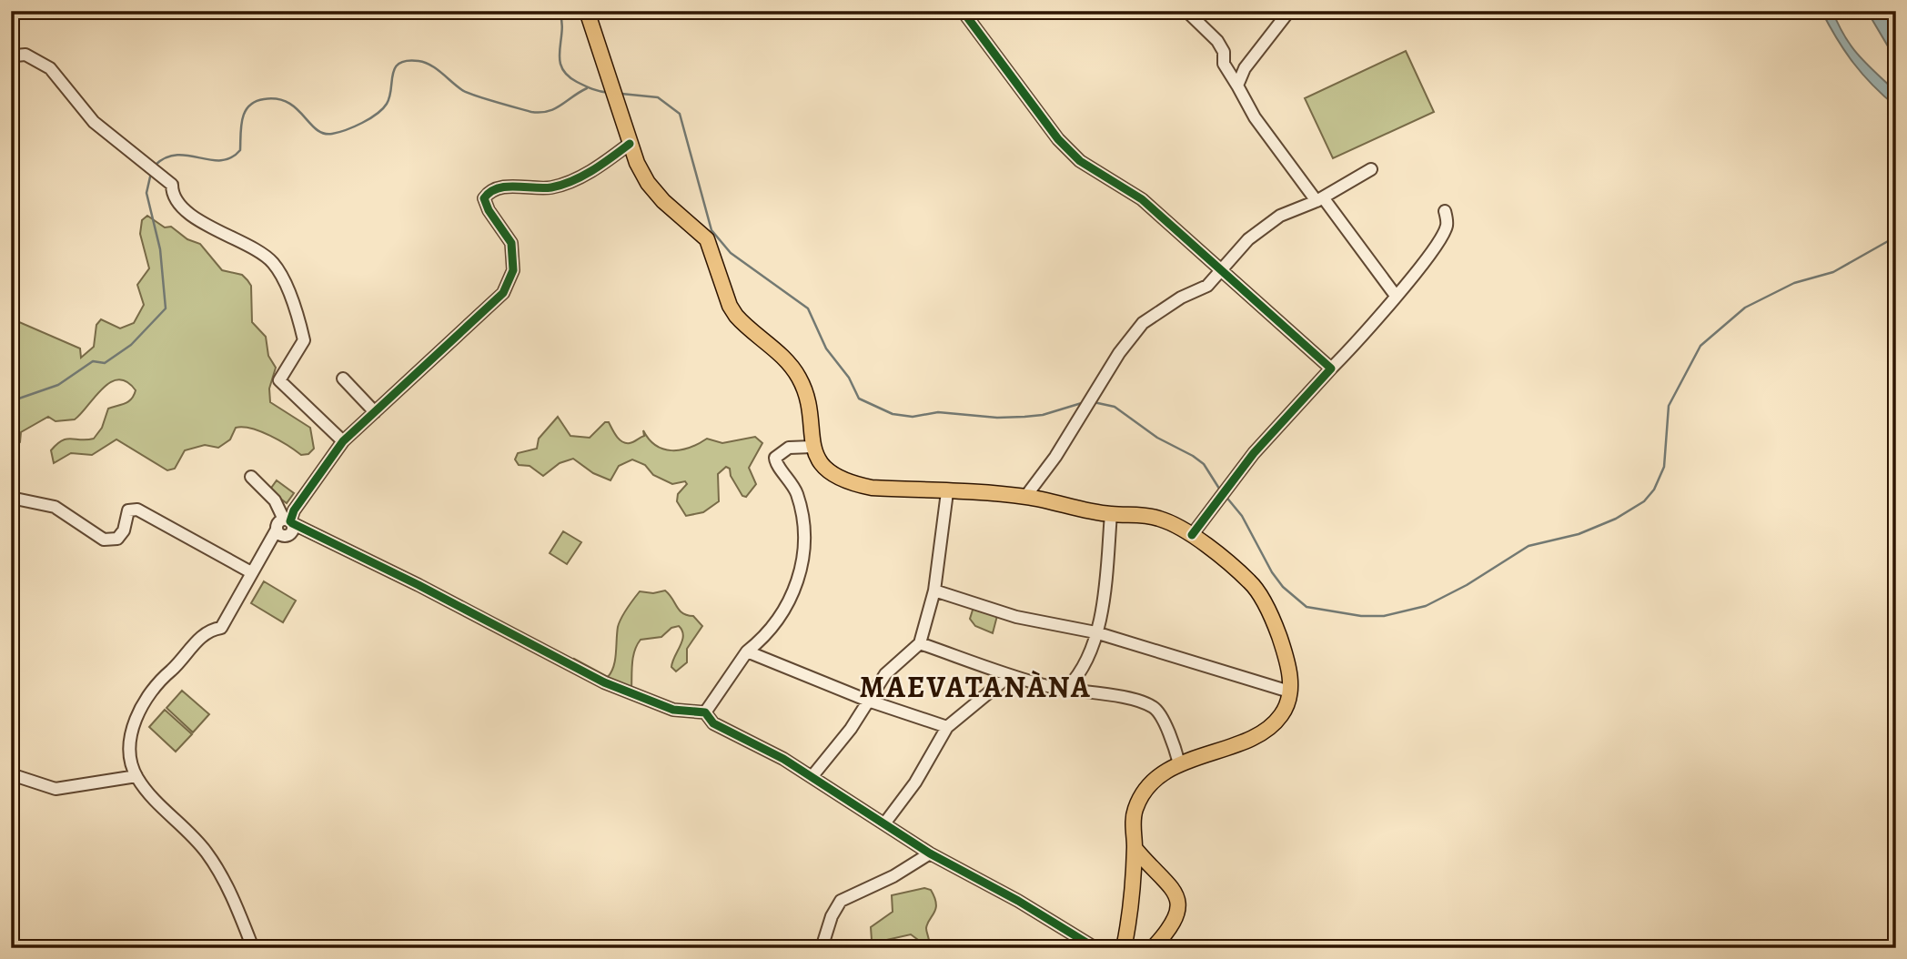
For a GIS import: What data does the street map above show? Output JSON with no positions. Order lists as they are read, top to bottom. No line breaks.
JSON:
{"districts":["MAEVATANÀNA"]}
